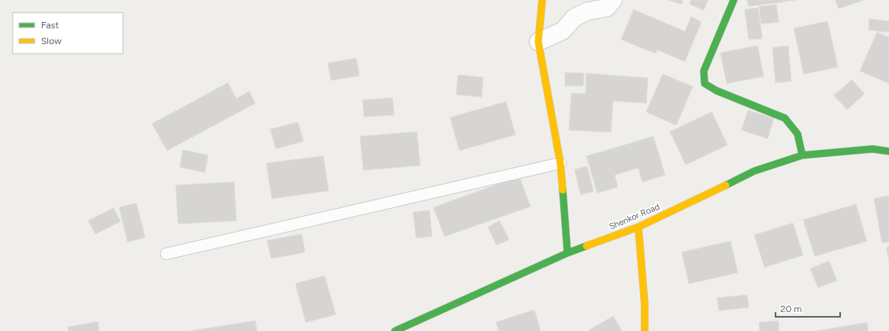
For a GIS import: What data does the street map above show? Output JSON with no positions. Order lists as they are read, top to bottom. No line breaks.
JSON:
{"streets":{"street":["Shenkor Road"]},"legend":["Fast","Slow"],"scale_bar":"20 m"}
